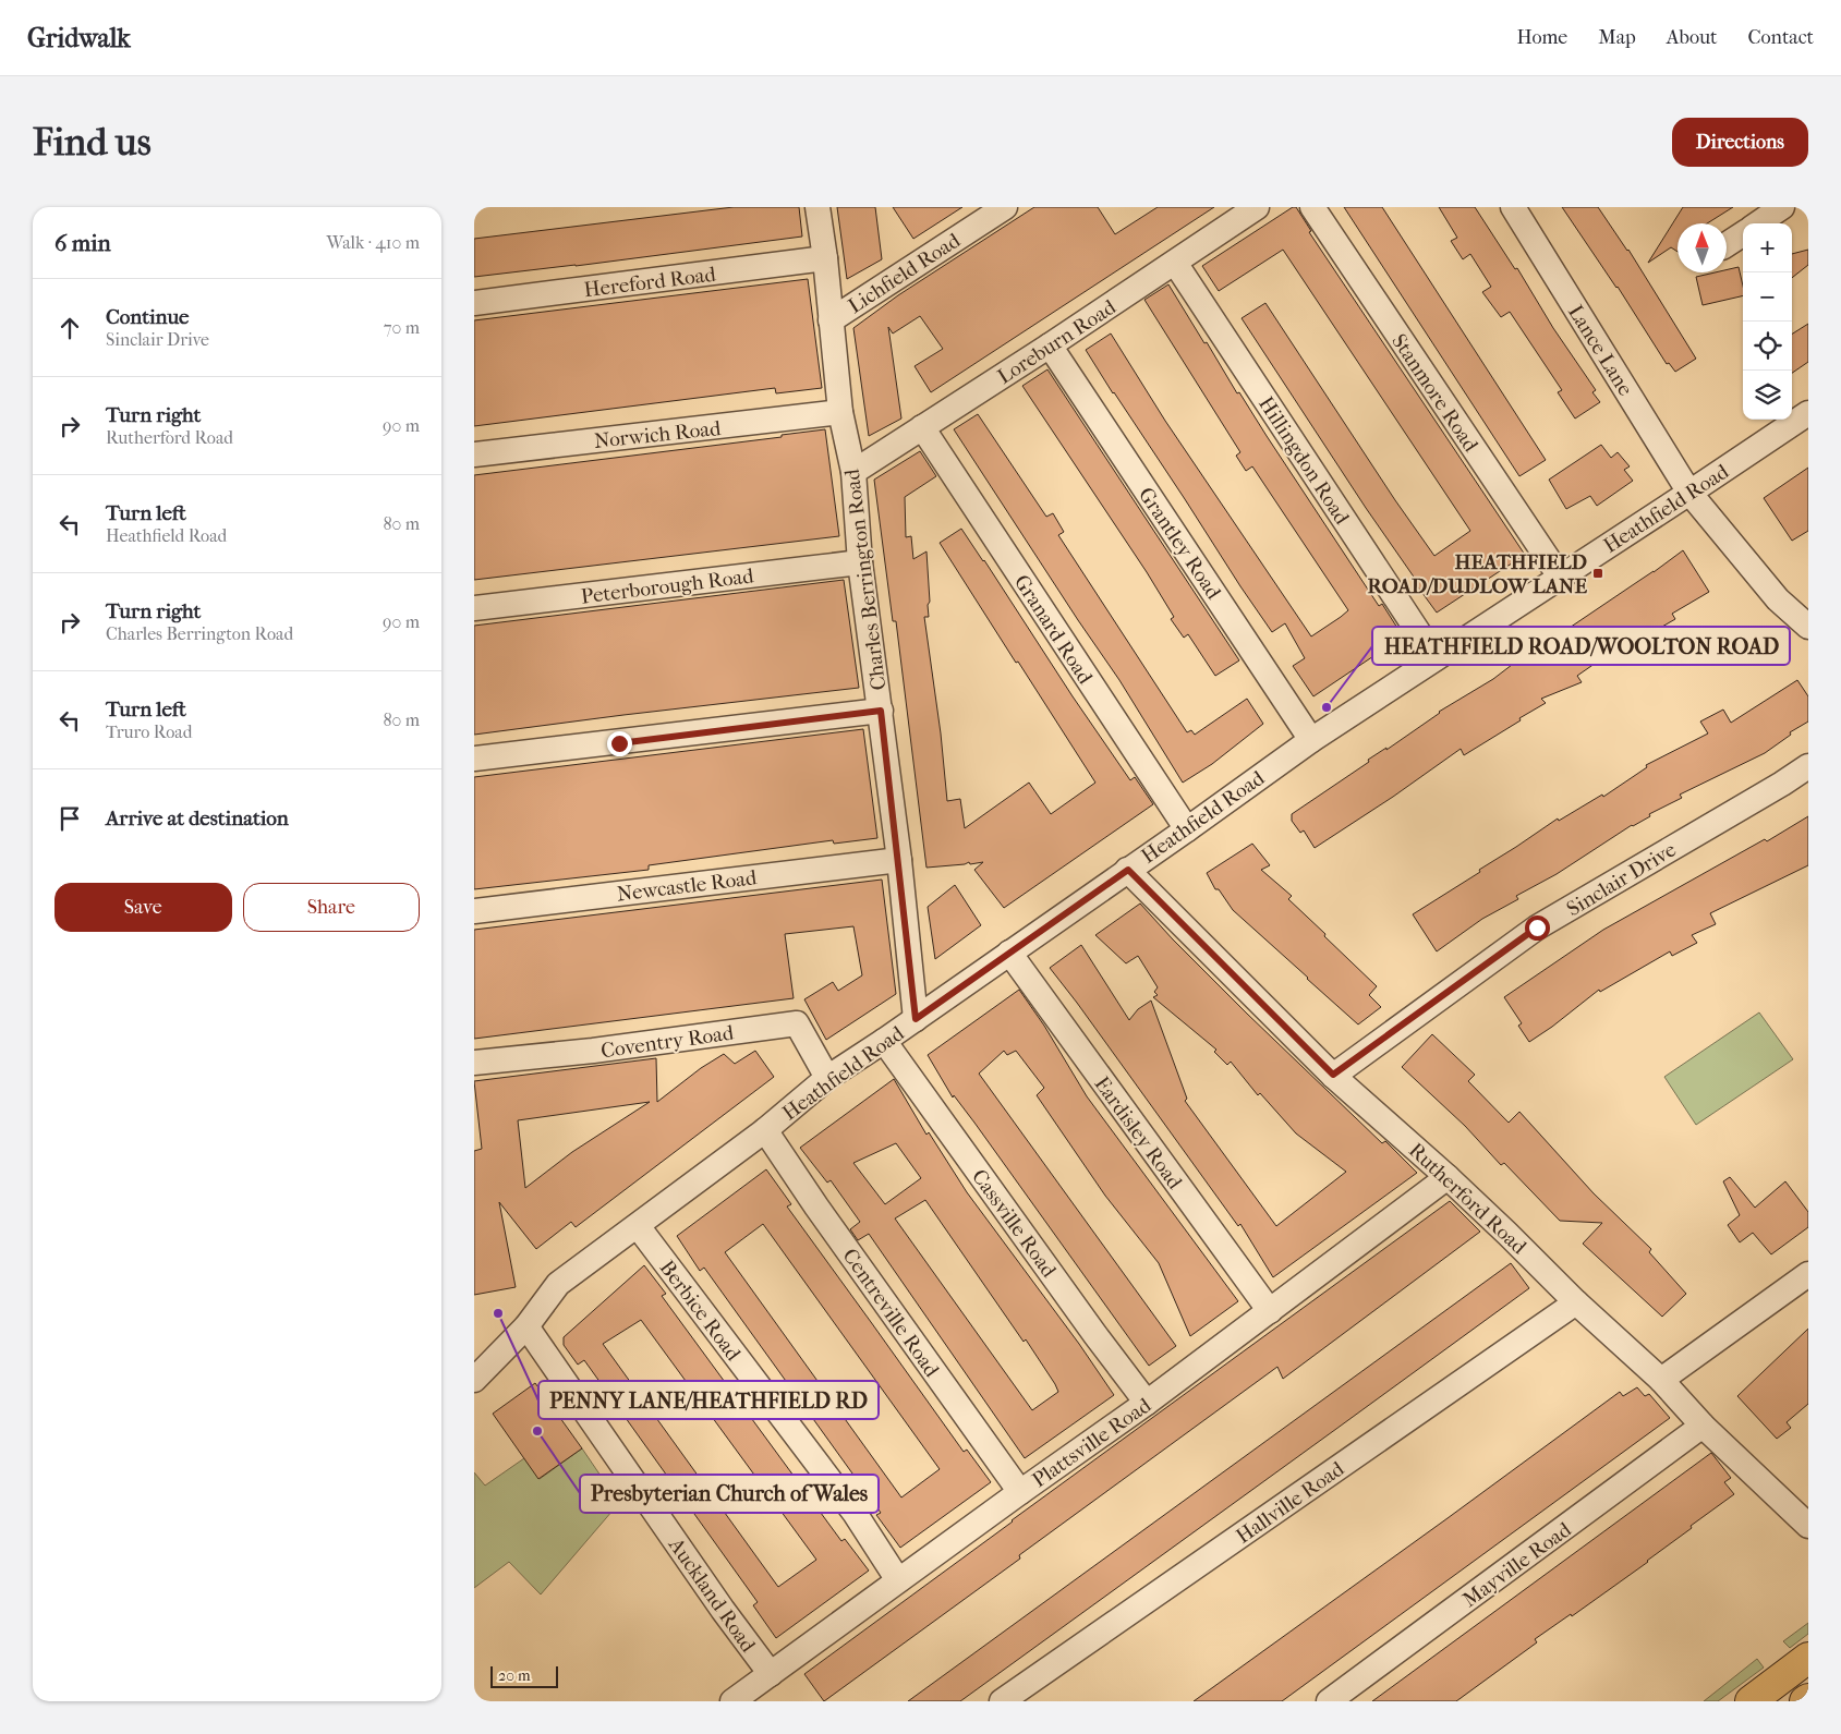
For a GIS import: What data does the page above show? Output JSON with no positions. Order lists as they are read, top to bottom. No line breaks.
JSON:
{"streets":{"street":["Lichfield Road","Hereford Road","Loreburn Road","Lance Lane","Stanmore Road","Norwich Road","Hillingdon Road","Heathfield Road","Grantley Road","Charles Berrington Road","Peterborough Road","Granard Road","Sinclair Drive","Newcastle Road","Coventry Road","Eardisley Road","Rutherford Road","Cassville Road","Berbice Road","Centreville Road","Plattsville Road","Hallville Road","Mayville Road","Auckland Road"]},"crossings":[["Lichfield Road","Charles Berrington Road"],["Hereford Road","Charles Berrington Road"],["Loreburn Road","Hillingdon Road"],["Loreburn Road","Grantley Road"],["Loreburn Road","Charles Berrington Road"],["Loreburn Road","Granard Road"],["Lance Lane","Heathfield Road"],["Stanmore Road","Heathfield Road"],["Norwich Road","Charles Berrington Road"],["Hillingdon Road","Heathfield Road"],["Heathfield Road","Grantley Road"],["Heathfield Road","Charles Berrington Road"],["Heathfield Road","Granard Road"],["Heathfield Road","Coventry Road"],["Heathfield Road","Eardisley Road"],["Heathfield Road","Rutherford Road"],["Heathfield Road","Cassville Road"],["Heathfield Road","Berbice Road"],["Heathfield Road","Centreville Road"],["Heathfield Road","Auckland Road"],["Charles Berrington Road","Peterborough Road"],["Charles Berrington Road","Newcastle Road"],["Sinclair Drive","Rutherford Road"],["Eardisley Road","Plattsville Road"],["Rutherford Road","Plattsville Road"],["Rutherford Road","Hallville Road"],["Rutherford Road","Mayville Road"],["Cassville Road","Plattsville Road"],["Berbice Road","Plattsville Road"],["Centreville Road","Plattsville Road"],["Plattsville Road","Auckland Road"]],"places":{"transit":["HEATHFIELD ROAD/DUDLOW LANE"],"other":["HEATHFIELD ROAD/WOOLTON ROAD","PENNY LANE/HEATHFIELD RD","Presbyterian Church of Wales"]},"scale_bar":"20 m","north":"top","page":{"header":"Gridwalk","nav":["Home","Map","About","Contact"],"buttons":["Directions",["Save","Share"]],"title":"Find us","heading":["6 min","Walk · 410 m"],"map_buttons":["+","−"],"list":[["Continue","Sinclair Drive","70 m"],["Turn right","Rutherford Road","90 m"],["Turn left","Heathfield Road","80 m"],["Turn right","Charles Berrington Road","90 m"],["Turn left","Truro Road","80 m"],"Arrive at destination"],"scale":"20 m"}}
